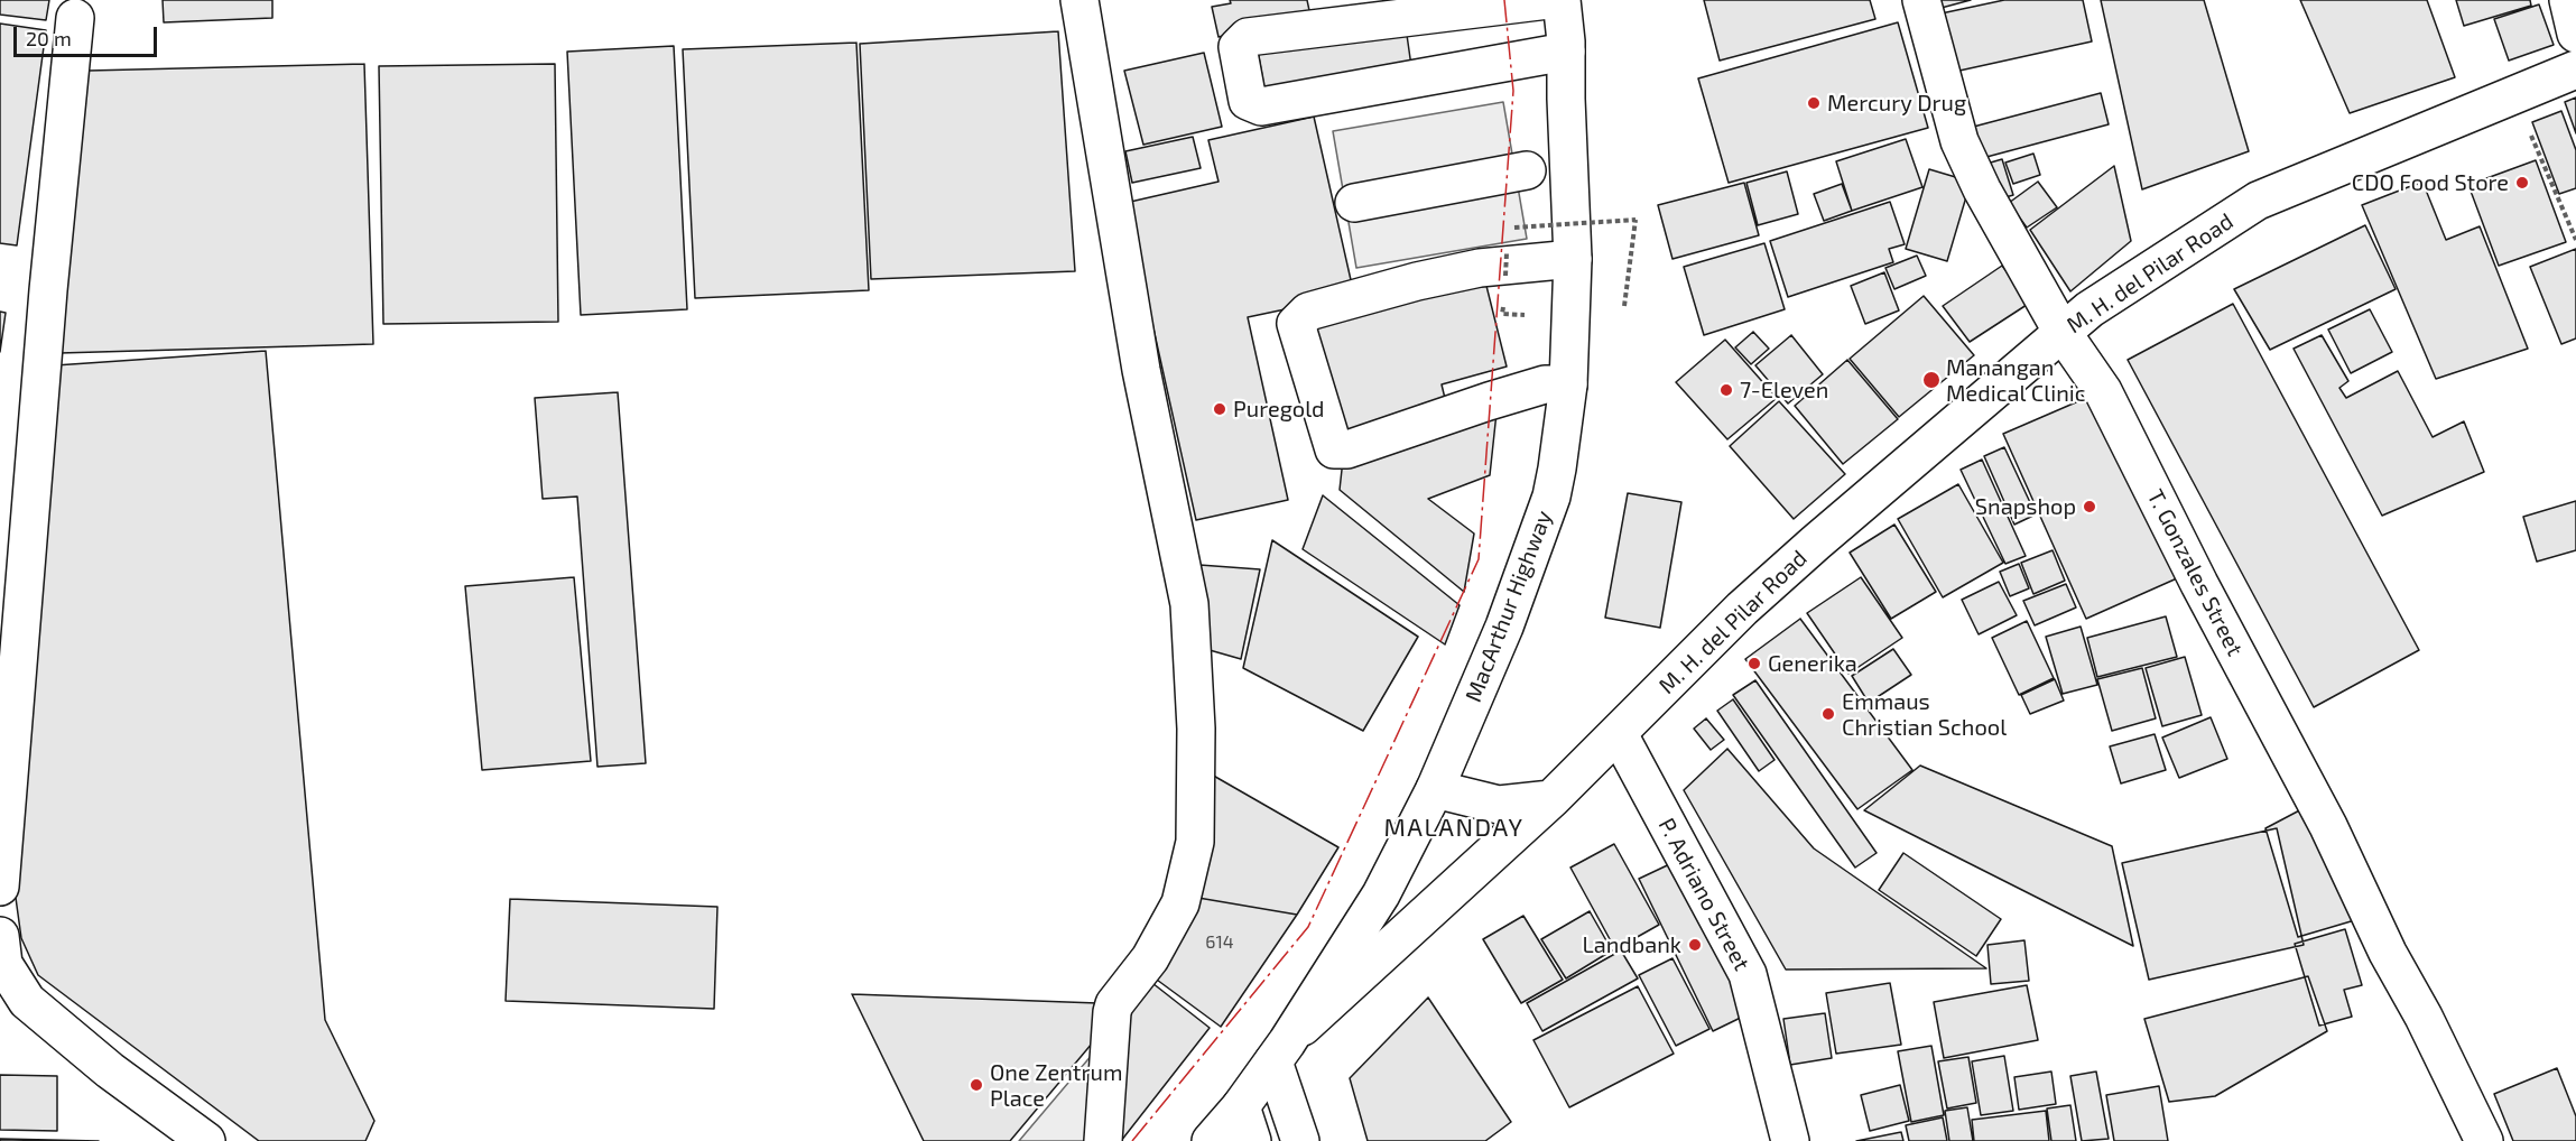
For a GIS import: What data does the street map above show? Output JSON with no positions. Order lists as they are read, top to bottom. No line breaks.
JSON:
{"streets":{"main road":["M. H. del Pilar Road","T. Gonzales Street","MacArthur Highway","P. Adriano Street"]},"crossings":[["M. H. del Pilar Road","T. Gonzales Street"],["M. H. del Pilar Road","MacArthur Highway"],["M. H. del Pilar Road","P. Adriano Street"]],"districts":["MALANDAY"],"places":["Mercury Drug","CDO Food Store","Manangan Medical Clinic","7-Eleven","Puregold","Snapshop","Generika","Emmaus Christian School","Landbank","One Zentrum Place"],"house_numbers":["614"],"scale_bar":"20 m"}
